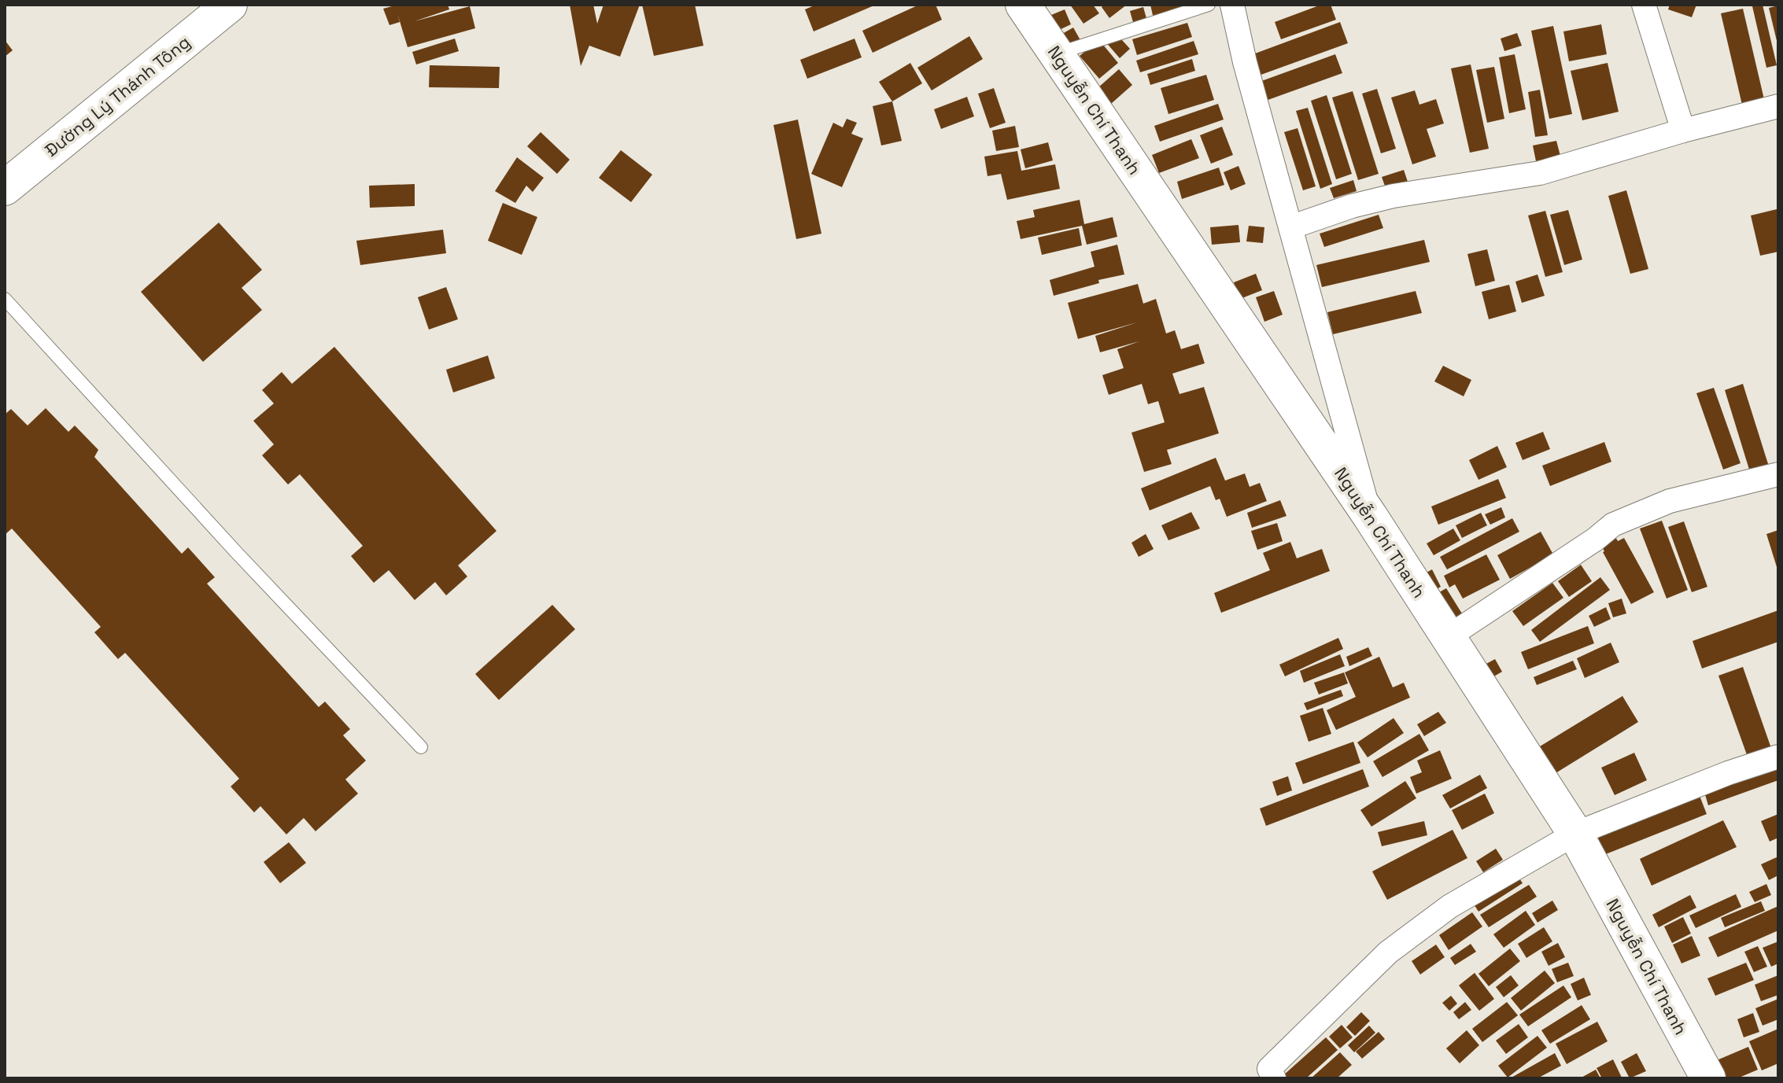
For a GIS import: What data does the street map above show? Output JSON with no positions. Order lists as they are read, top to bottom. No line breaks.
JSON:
{"streets":{"main road":["Đường Lý Thánh Tông","Nguyễn Chí Thanh"]}}
